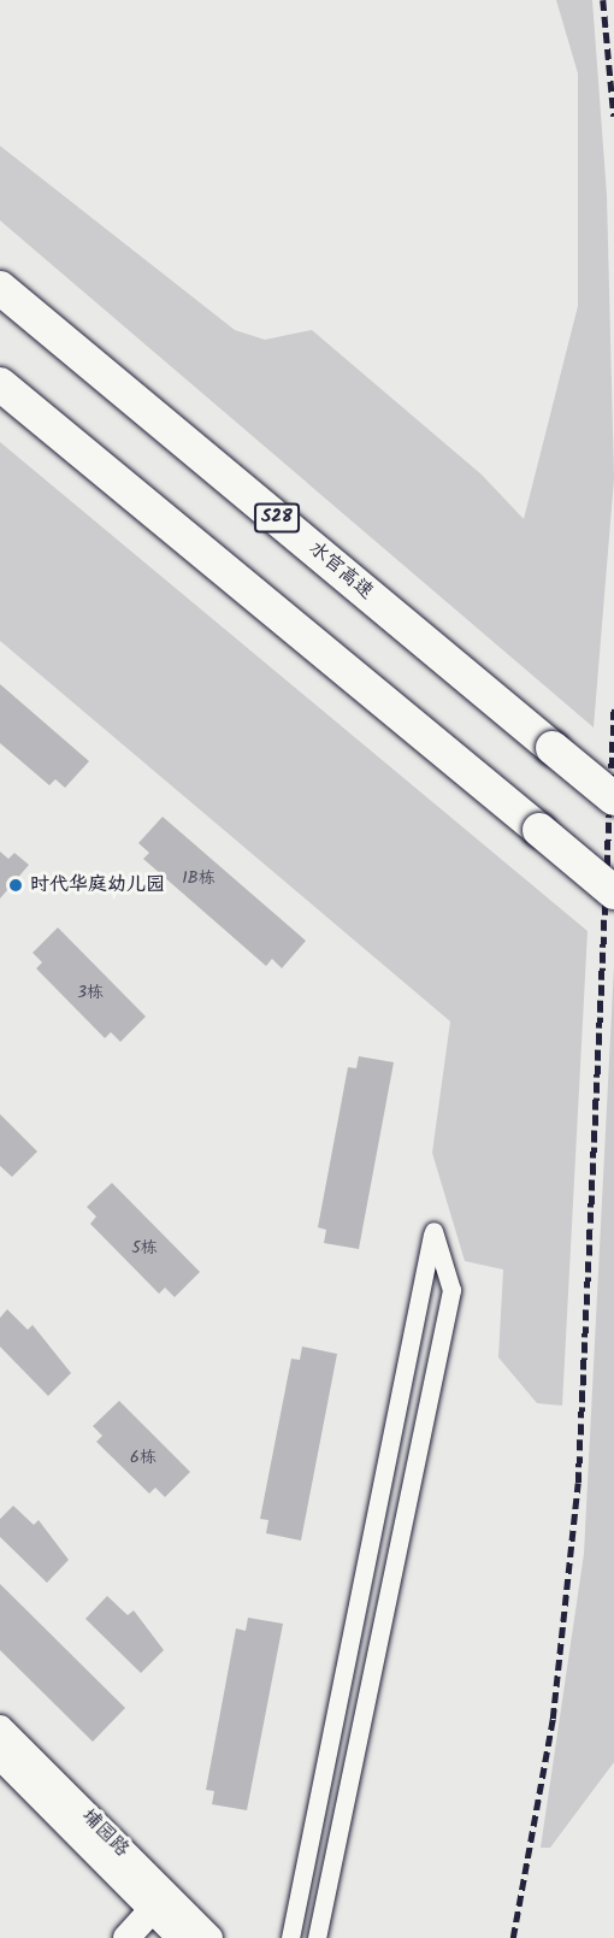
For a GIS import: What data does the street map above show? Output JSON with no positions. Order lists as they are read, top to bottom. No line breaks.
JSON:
{"streets":{"highway":["S28","水官高速"],"street":["埔园路"]},"places":["时代华庭幼儿园"],"house_numbers":["1B栋","3栋","5栋","6栋"]}
